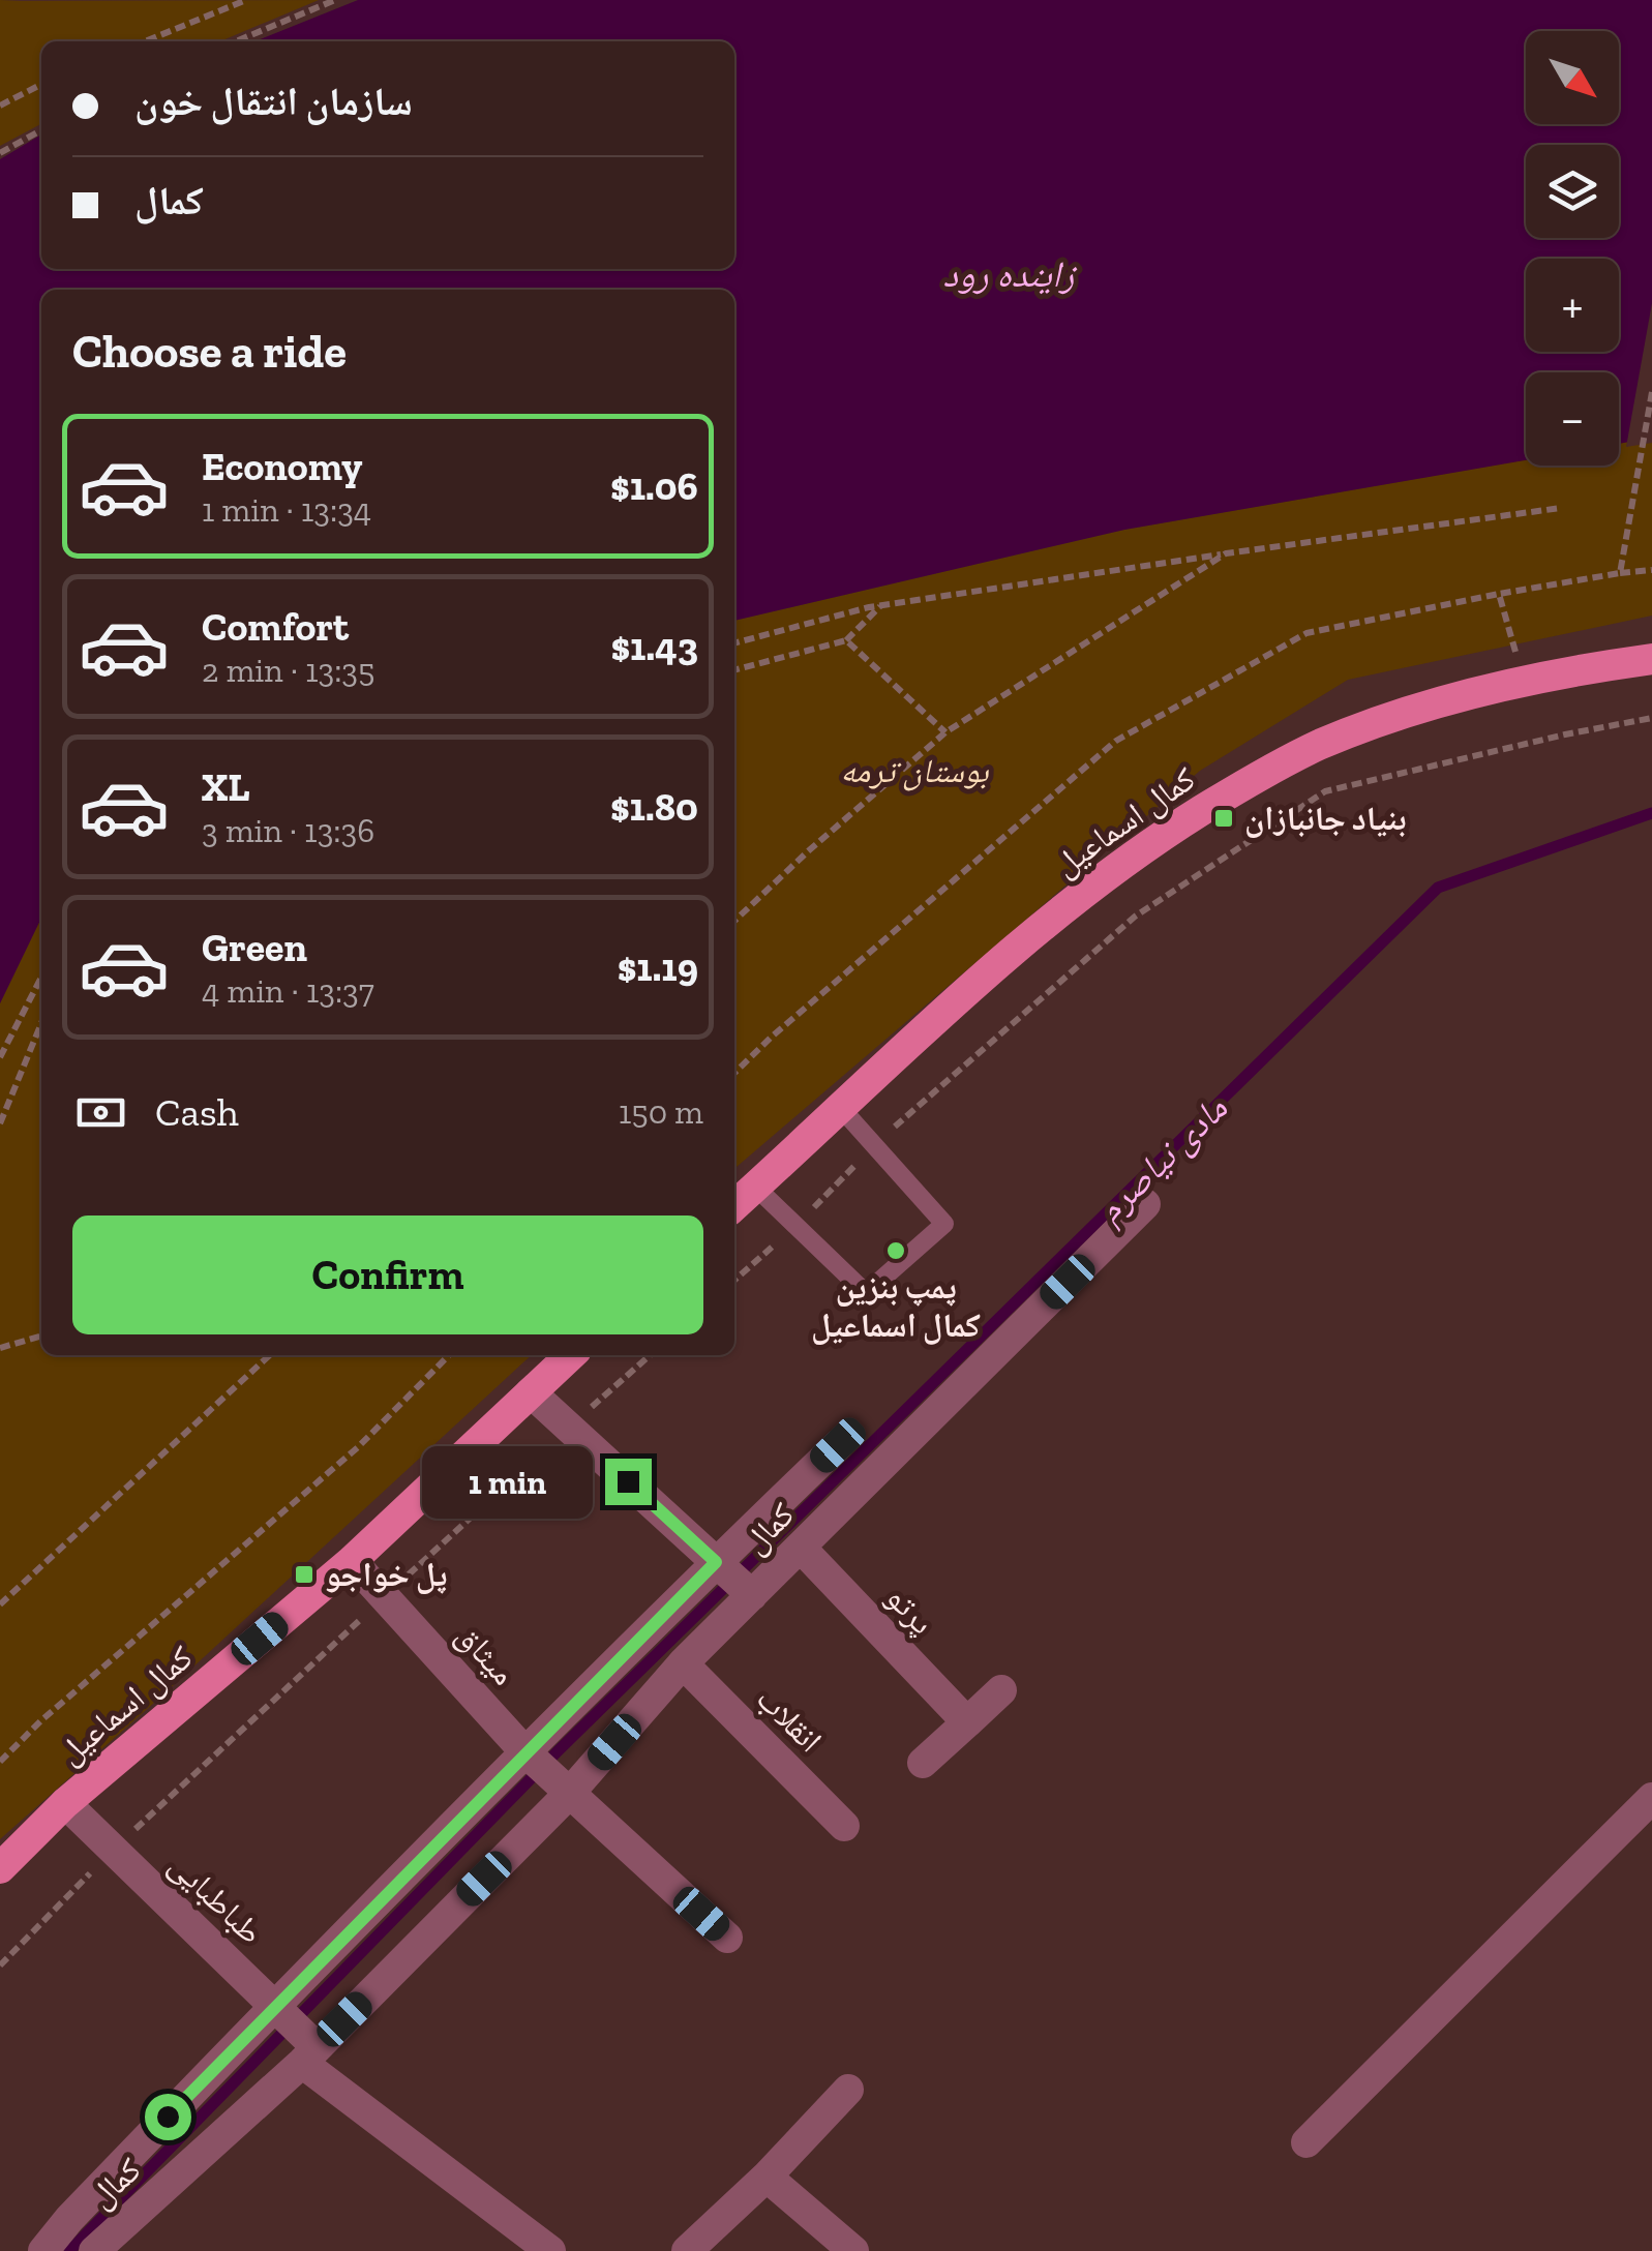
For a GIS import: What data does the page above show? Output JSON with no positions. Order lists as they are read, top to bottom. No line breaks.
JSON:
{"streets":{"main road":["کمال اسماعیل"],"street":["کمال","پرتو","میثاق","انقلاب","طباطبایی"]},"crossings":[["کمال اسماعیل","کمال"],["کمال اسماعیل","میثاق"],["کمال اسماعیل","طباطبایی"],["کمال","پرتو"],["کمال","میثاق"],["کمال","انقلاب"],["کمال","طباطبایی"]],"water":["زاینده رود","مادی نیاصرم"],"parks":["بوستان ترمه"],"places":{"transit":["بنیاد جانبازان","پل خواجو"],"other":["پمپ بنزین کمال اسماعیل"]},"north":"bottom right","page":{"map_buttons":["+","−"],"banner":["سازمان انتقال خون","کمال"],"heading":"Choose a ride","list":[{"name":"Economy","note":"1 min · 13:34","value":"$1.06"},{"name":"Comfort","note":"2 min · 13:35","value":"$1.43"},{"name":"XL","note":"3 min · 13:36","value":"$1.80"},{"name":"Green","note":"4 min · 13:37","value":"$1.19"}],"pay":["Cash","150 m"],"buttons":"Confirm","bubble":"1 min"}}
